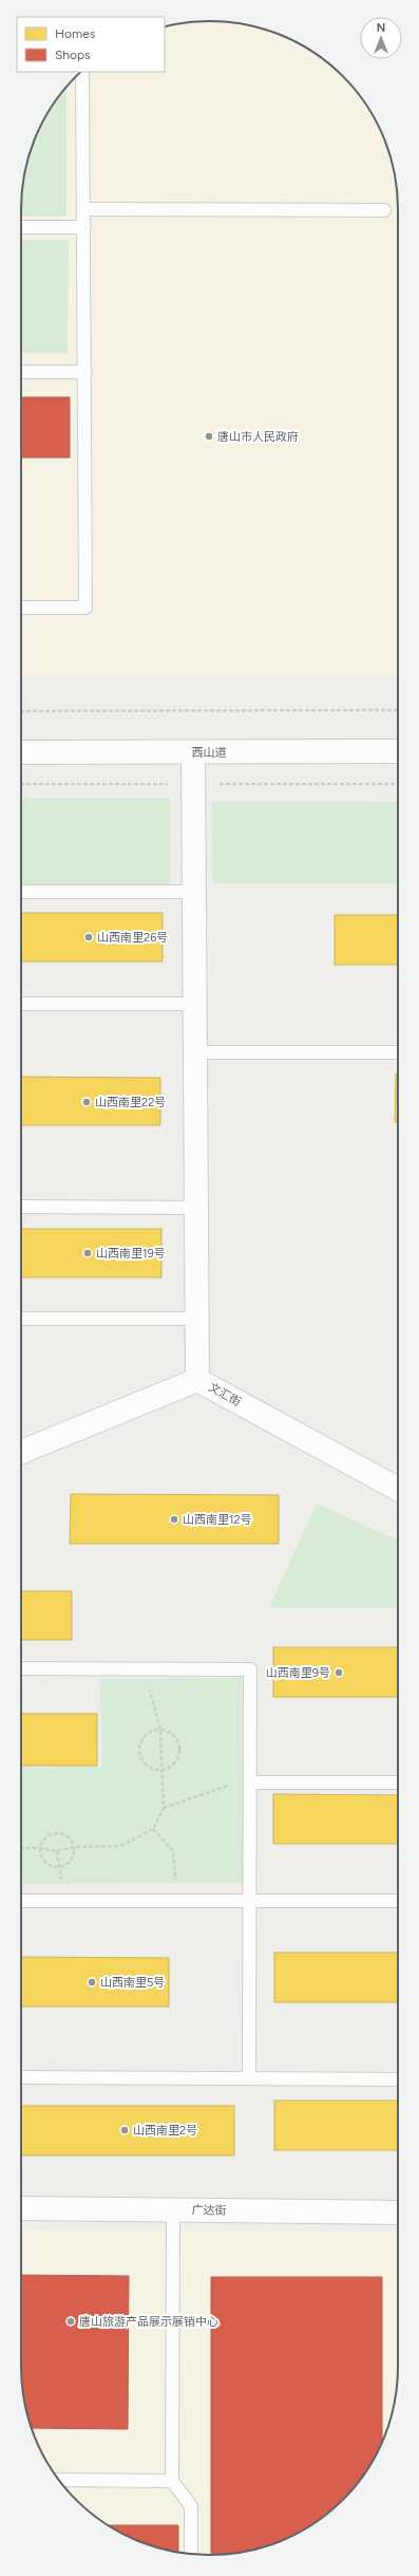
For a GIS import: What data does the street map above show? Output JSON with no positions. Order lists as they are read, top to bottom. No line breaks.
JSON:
{"streets":{"street":["西山道","文汇街","广达街"]},"places":["唐山市人民政府","山西南里26号","山西南里22号","山西南里19号","山西南里12号","山西南里9号","山西南里5号","山西南里2号","唐山旅游产品展示展销中心"],"legend":["Homes","Shops"],"north":"top"}
